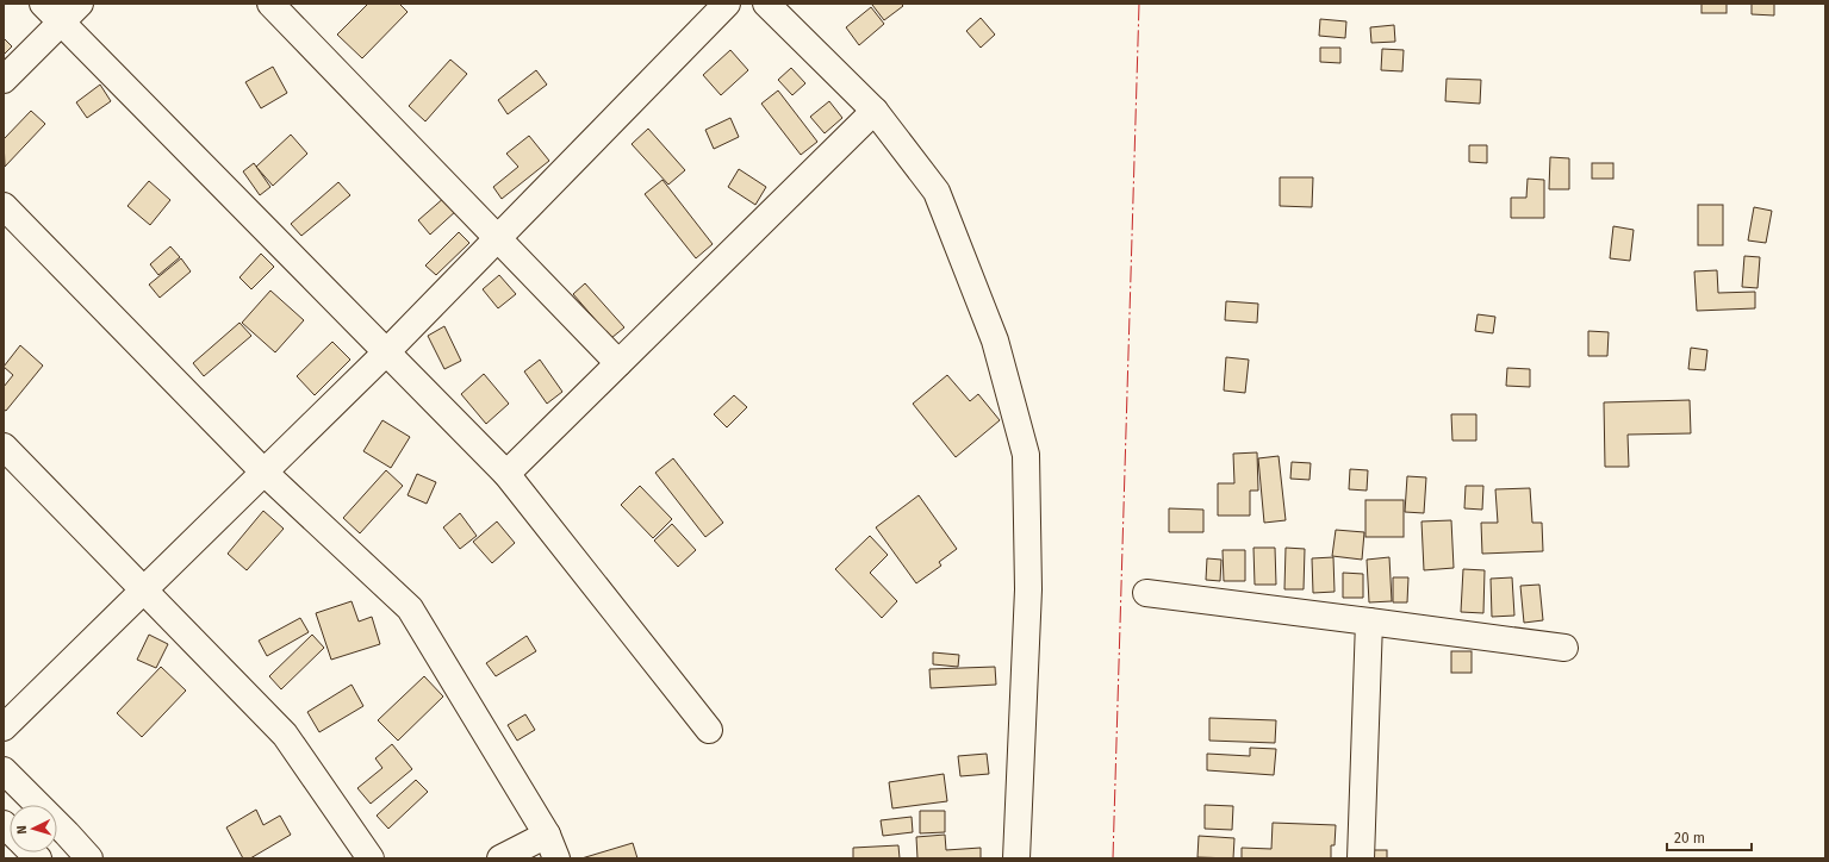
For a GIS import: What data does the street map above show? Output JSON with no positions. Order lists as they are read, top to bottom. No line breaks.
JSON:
{"scale_bar":"20 m","north":"left"}
